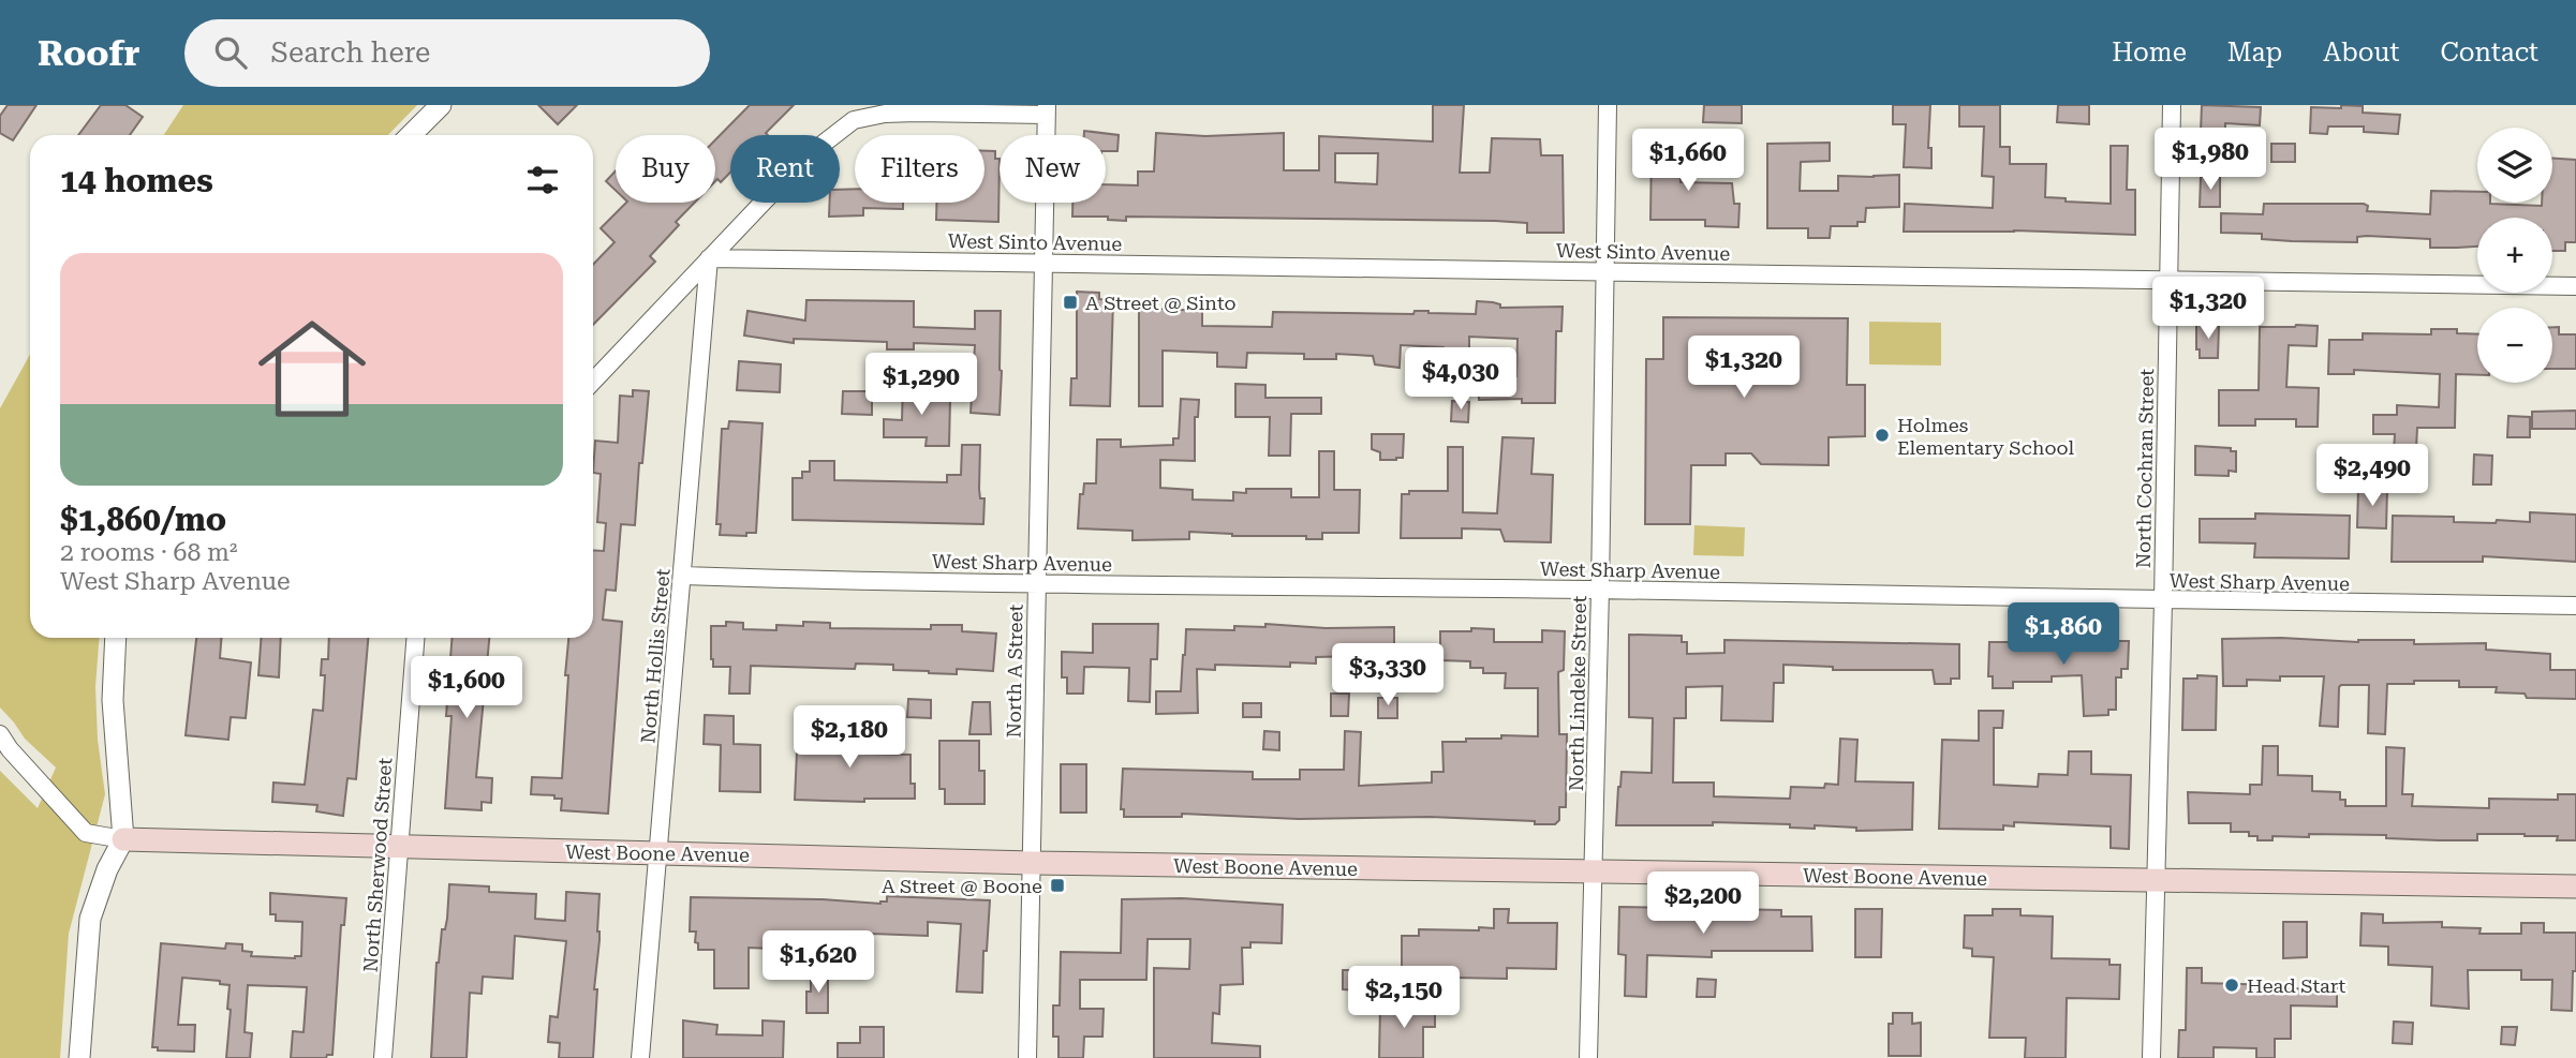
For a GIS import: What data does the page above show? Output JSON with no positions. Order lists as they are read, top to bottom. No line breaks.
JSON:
{"streets":{"main road":["West Boone Avenue"],"street":["West Sinto Avenue","North Cochran Street","West Sharp Avenue","North Hollis Street","North A Street","North Lindeke Street","North Sherwood Street"]},"crossings":[["West Sinto Avenue","North Cochran Street"],["West Sinto Avenue","North Hollis Street"],["West Sinto Avenue","North A Street"],["West Sinto Avenue","North Lindeke Street"],["North Cochran Street","West Sharp Avenue"],["North Cochran Street","West Boone Avenue"],["West Sharp Avenue","North Hollis Street"],["West Sharp Avenue","North A Street"],["West Sharp Avenue","North Lindeke Street"],["North Hollis Street","West Boone Avenue"],["North A Street","West Boone Avenue"],["North Lindeke Street","West Boone Avenue"],["West Boone Avenue","North Sherwood Street"]],"places":{"transit":["A Street @ Sinto","A Street @ Boone"],"other":["Holmes Elementary School","Head Start"]},"page":{"header":"Roofr","search":"Search here","nav":["Home","Map","About","Contact"],"map_buttons":["+","−"],"price":["$1,980","$1,660","$1,320","$1,320","$4,030","$1,290","$2,490","$1,860","$3,330","$1,600","$2,180","$2,200","$1,620","$2,150"],"chip":["Buy","Rent","Filters","New"],"heading":"14 homes","list":[{"name":"$1,860/mo","note":"2 rooms · 68 m² · West Sharp Avenue"}]}}
